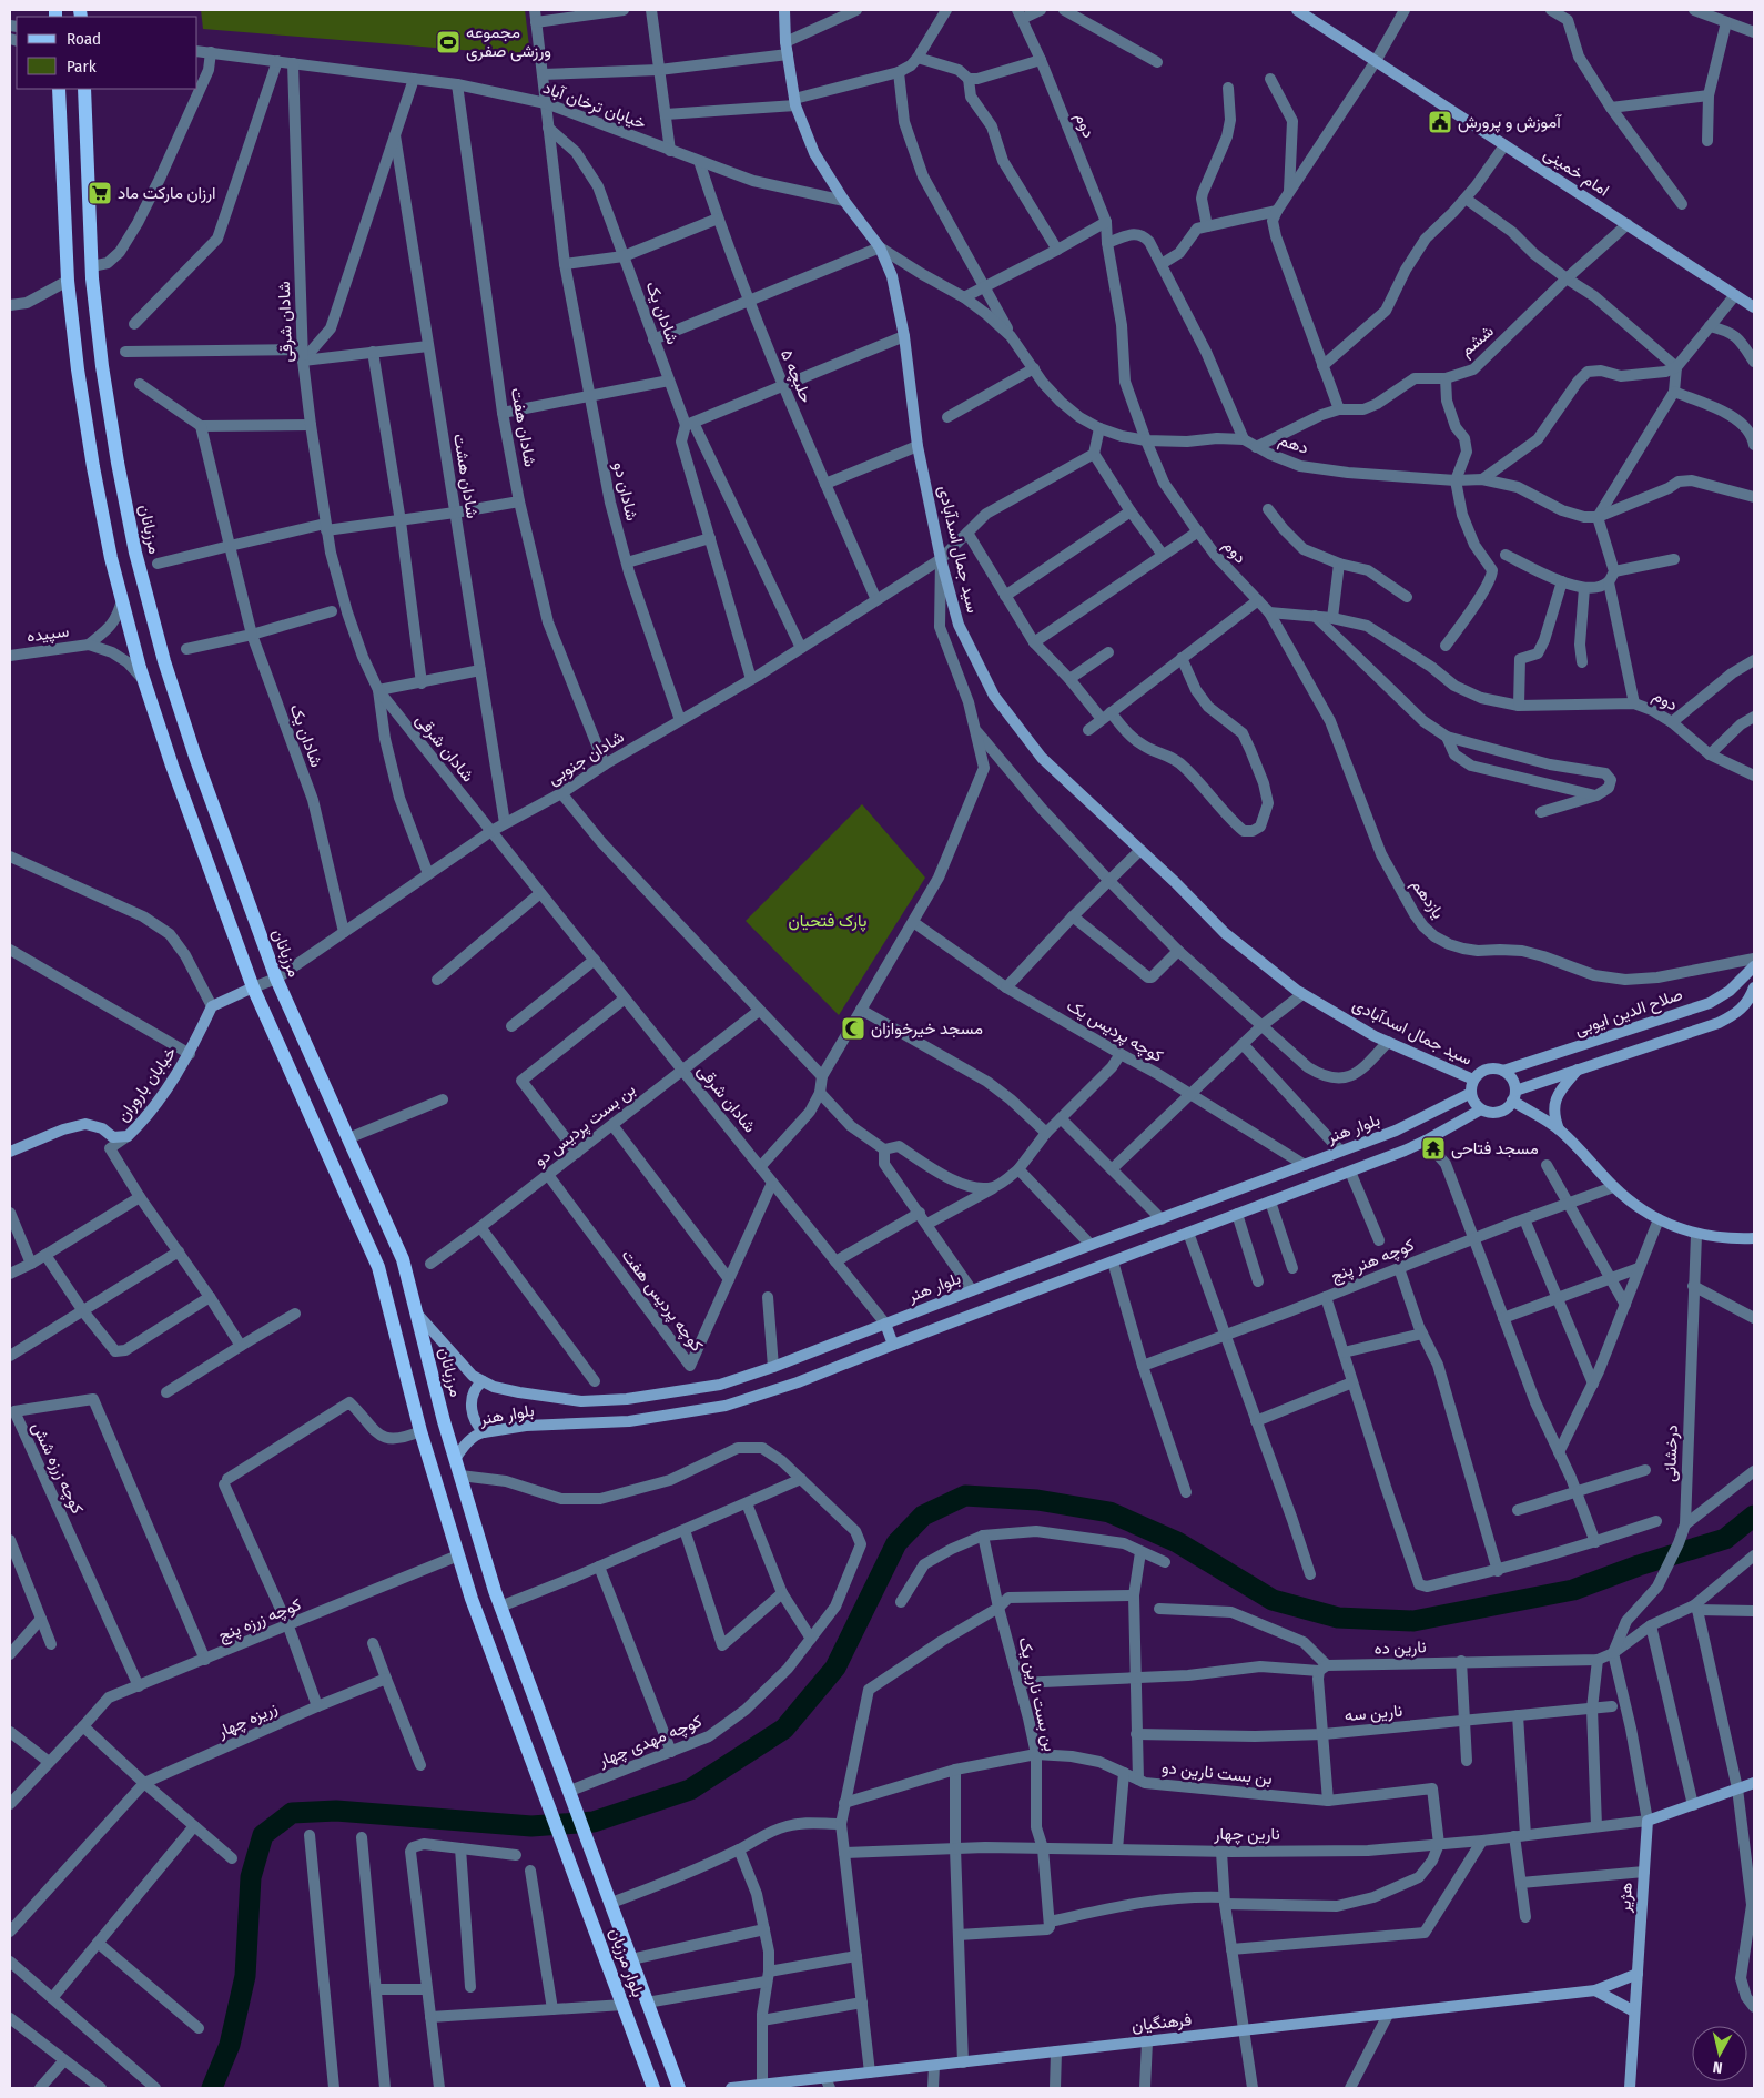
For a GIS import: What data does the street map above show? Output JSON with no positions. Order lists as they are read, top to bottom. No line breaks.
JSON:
{"streets":{"main road":["امام خمینی","مرزبانان","سید جمال اسدآبادی","صلاح الدین ایوبی","خیابان باروران","بلوار هنر","هژیر","بلوار مرزبان","فرهنگیان"],"street":["خیابان ترخان آباد","دوم","شادان یک","شادان شرقی","ششم","حلبچه ۵","شادان هفت","دهم","شادان هشت","شادان دو","سپیده","شادان جنوبی","یازدهم","کوچه پردیس یک","بن بست پردیس دو","کوچه هنر پنج","کوچه پردیس هفت","درخشانی","کوچه زرزه شش","کوچه زرزه پنج","نارین ده","بن بست نارین یک","نارین سه","زریزه چهار","کوچه مهدی چهار","بن بست نارین دو","نارین چهار"]},"crossings":[["خیابان ترخان آباد","شادان شرقی"],["خیابان ترخان آباد","حلبچه ۵"],["خیابان ترخان آباد","شادان هفت"],["خیابان ترخان آباد","شادان دو"],["خیابان ترخان آباد","سید جمال اسدآبادی"],["دوم","دهم"],["دوم","یازدهم"],["امام خمینی","ششم"],["شادان یک","شادان دو"],["شادان یک","شادان جنوبی"],["شادان شرقی","شادان جنوبی"],["شادان شرقی","بن بست پردیس دو"],["شادان شرقی","بلوار هنر"],["شادان شرقی","کوچه پردیس هفت"],["ششم","دهم"],["حلبچه ۵","شادان جنوبی"],["شادان هفت","شادان جنوبی"],["دهم","سید جمال اسدآبادی"],["شادان هشت","شادان جنوبی"],["شادان دو","شادان جنوبی"],["مرزبانان","شادان جنوبی"],["مرزبانان","بلوار هنر"],["مرزبانان","کوچه مهدی چهار"],["مرزبانان","بلوار مرزبان"],["سید جمال اسدآبادی","شادان جنوبی"],["سید جمال اسدآبادی","صلاح الدین ایوبی"],["سید جمال اسدآبادی","بلوار هنر"],["صلاح الدین ایوبی","بلوار هنر"],["کوچه پردیس یک","بلوار هنر"],["بن بست پردیس دو","کوچه پردیس هفت"],["درخشانی","نارین ده"],["کوچه زرزه شش","کوچه زرزه پنج"],["کوچه زرزه پنج","بلوار مرزبان"],["نارین ده","بن بست نارین یک"],["نارین ده","بن بست نارین دو"],["بن بست نارین یک","نارین چهار"],["نارین سه","بن بست نارین دو"],["بن بست نارین دو","نارین چهار"],["نارین چهار","هژیر"],["هژیر","فرهنگیان"]],"parks":["پارک فتحیان"],"places":{"sports":["مجموعه ورزشی صفری"],"public building":["آموزش و پرورش"],"supermarket":["ارزان مارکت ماد"],"mosque":["مسجد خیرخوازان"],"temple":["مسجد فتاحی"]},"legend":["Road","Park"],"north":"bottom"}
